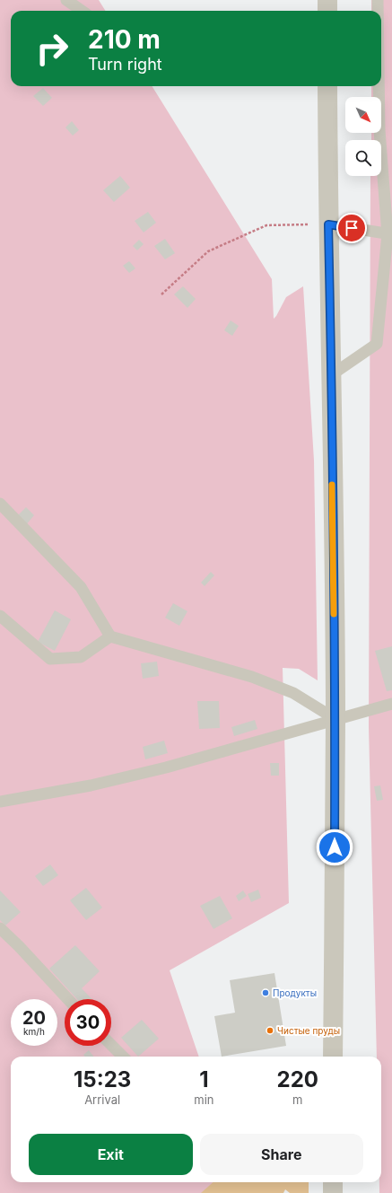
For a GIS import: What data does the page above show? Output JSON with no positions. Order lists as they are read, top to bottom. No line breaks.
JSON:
{"places":["Продукты","Чистые пруды"],"north":"bottom right","page":{"turn":["210 m","Turn right"],"speed":"20 km/h","limit":"30","eta":["15:23","Arrival","1","min","220","m"],"buttons":["Exit","Share"]}}
